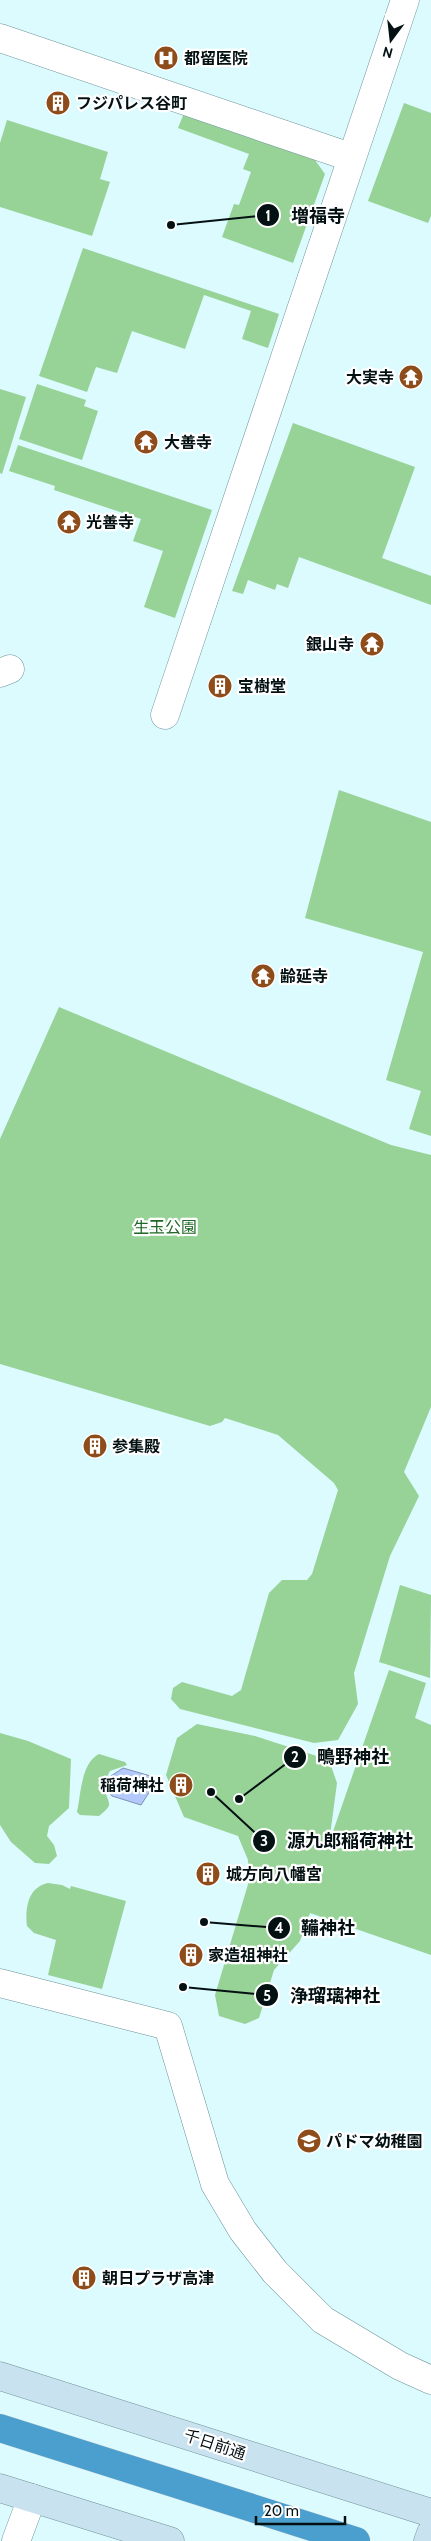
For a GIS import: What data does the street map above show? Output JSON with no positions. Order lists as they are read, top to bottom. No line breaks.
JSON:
{"streets":{"main road":["千日前通"]},"parks":["生玉公園"],"places":{"hospital":["都留医院"],"building":["フジパレス谷町","宝樹堂","参集殿","稲荷神社","城方向八幡宮","家造祖神社","朝日プラザ高津"],"other":["増福寺","源九郎稲荷神社","鴫野神社","鞴神社","浄瑠璃神社"],"temple":["大実寺","大善寺","光善寺","銀山寺","齢延寺"],"school or university":["パドマ幼稚園"]},"scale_bar":"20 m","north":"bottom"}
